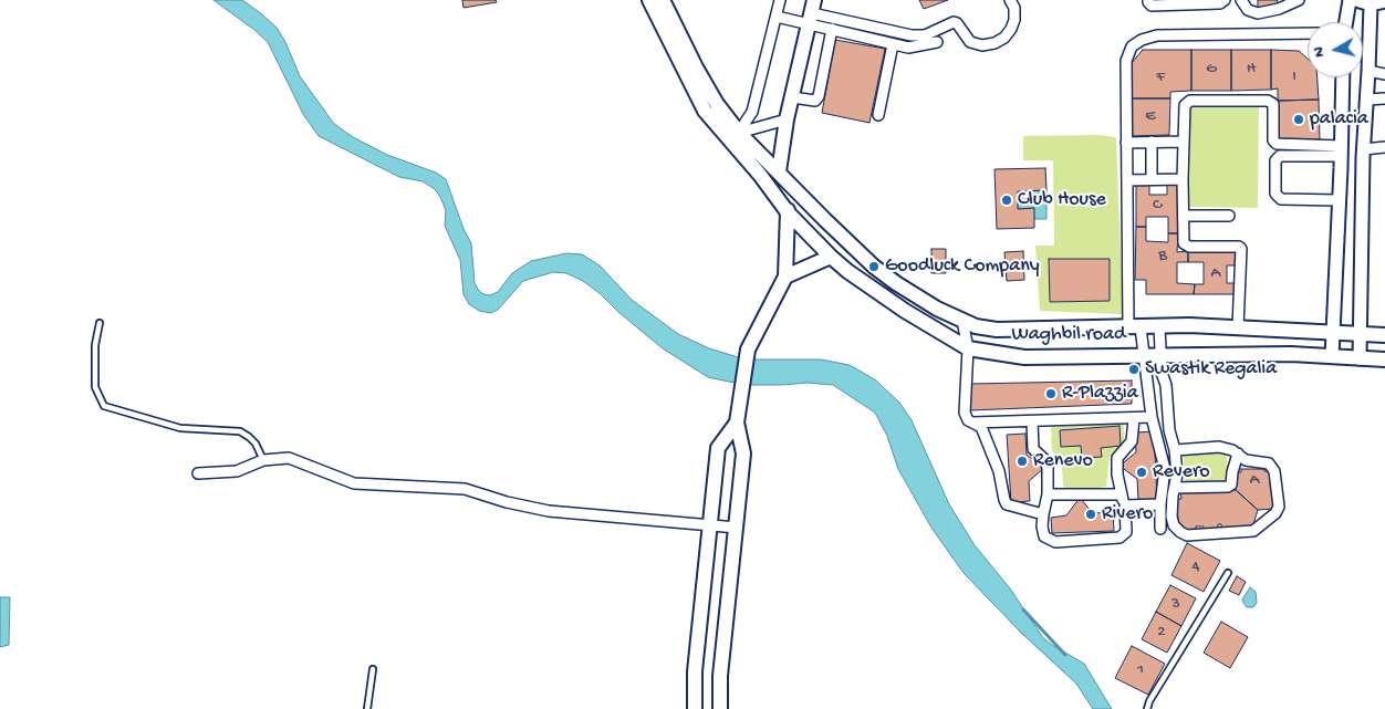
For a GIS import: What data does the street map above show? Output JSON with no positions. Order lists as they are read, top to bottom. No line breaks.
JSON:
{"streets":{"main road":["Waghbil road"]},"places":["palacia","Club House","Goodluck Company","Swastik Regalia","R-Plazzia","Renevo","Revero","Rivero"],"house_numbers":["G","H","F","I","E","C","B","A","A","4","3","2","1"],"north":"left"}
